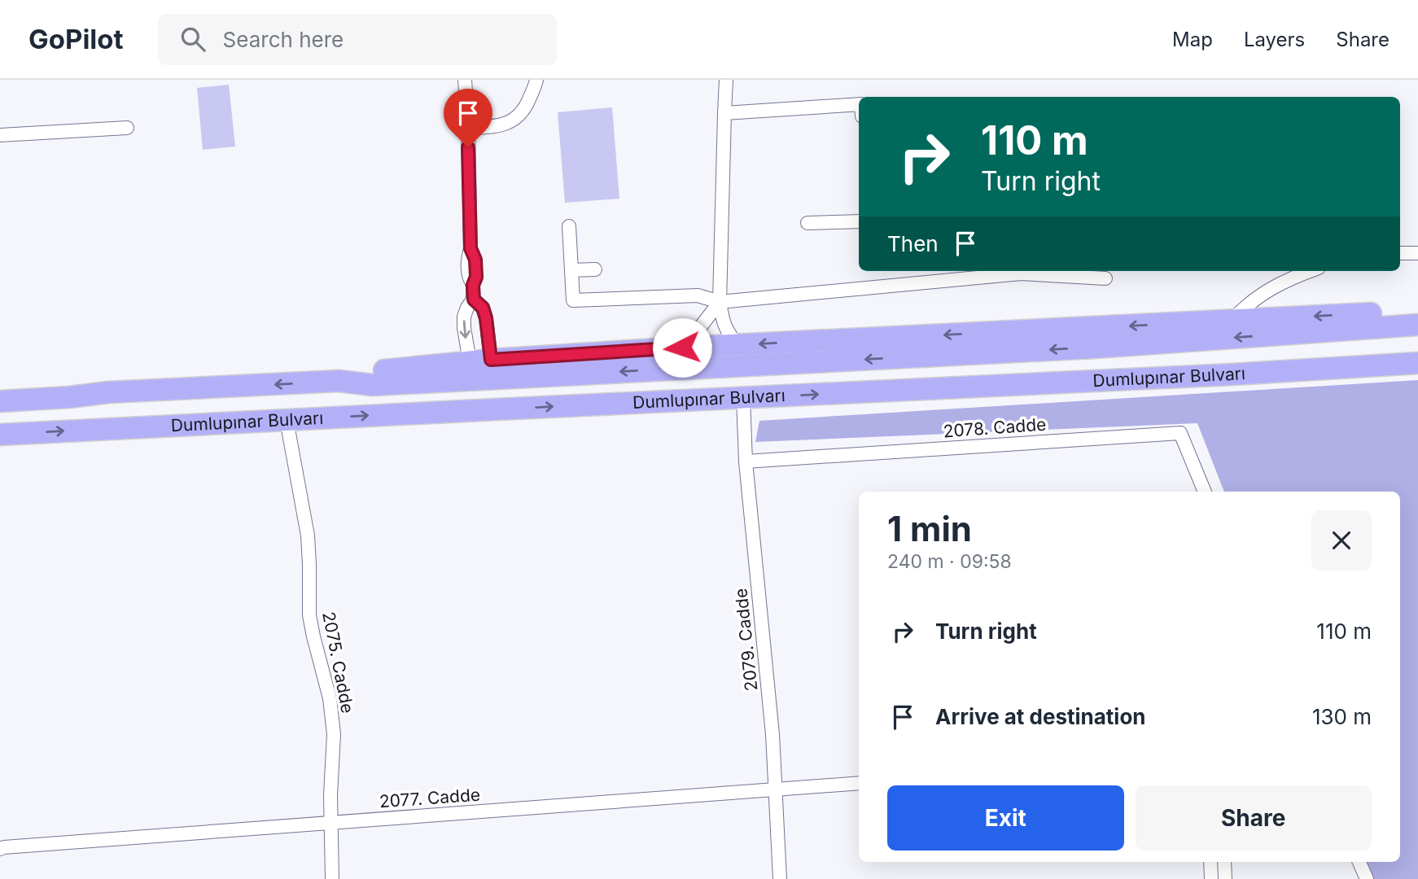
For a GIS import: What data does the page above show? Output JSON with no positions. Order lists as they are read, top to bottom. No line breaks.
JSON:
{"streets":{"highway":["Dumlupınar Bulvarı"],"street":["2078. Cadde","2079. Cadde","2075. Cadde","2077. Cadde"]},"crossings":[["Dumlupınar Bulvarı","2079. Cadde"],["Dumlupınar Bulvarı","2075. Cadde"],["2078. Cadde","2079. Cadde"],["2079. Cadde","2077. Cadde"],["2075. Cadde","2077. Cadde"]],"page":{"header":"GoPilot","search":"Search here","nav":["Map","Layers","Share"],"turn":["110 m","Turn right"],"then":"Then","heading":["1 min","240 m · 09:58"],"list":[{"name":"Turn right","value":"110 m"},{"name":"Arrive at destination","value":"130 m"}],"buttons":["Exit","Share"]}}
